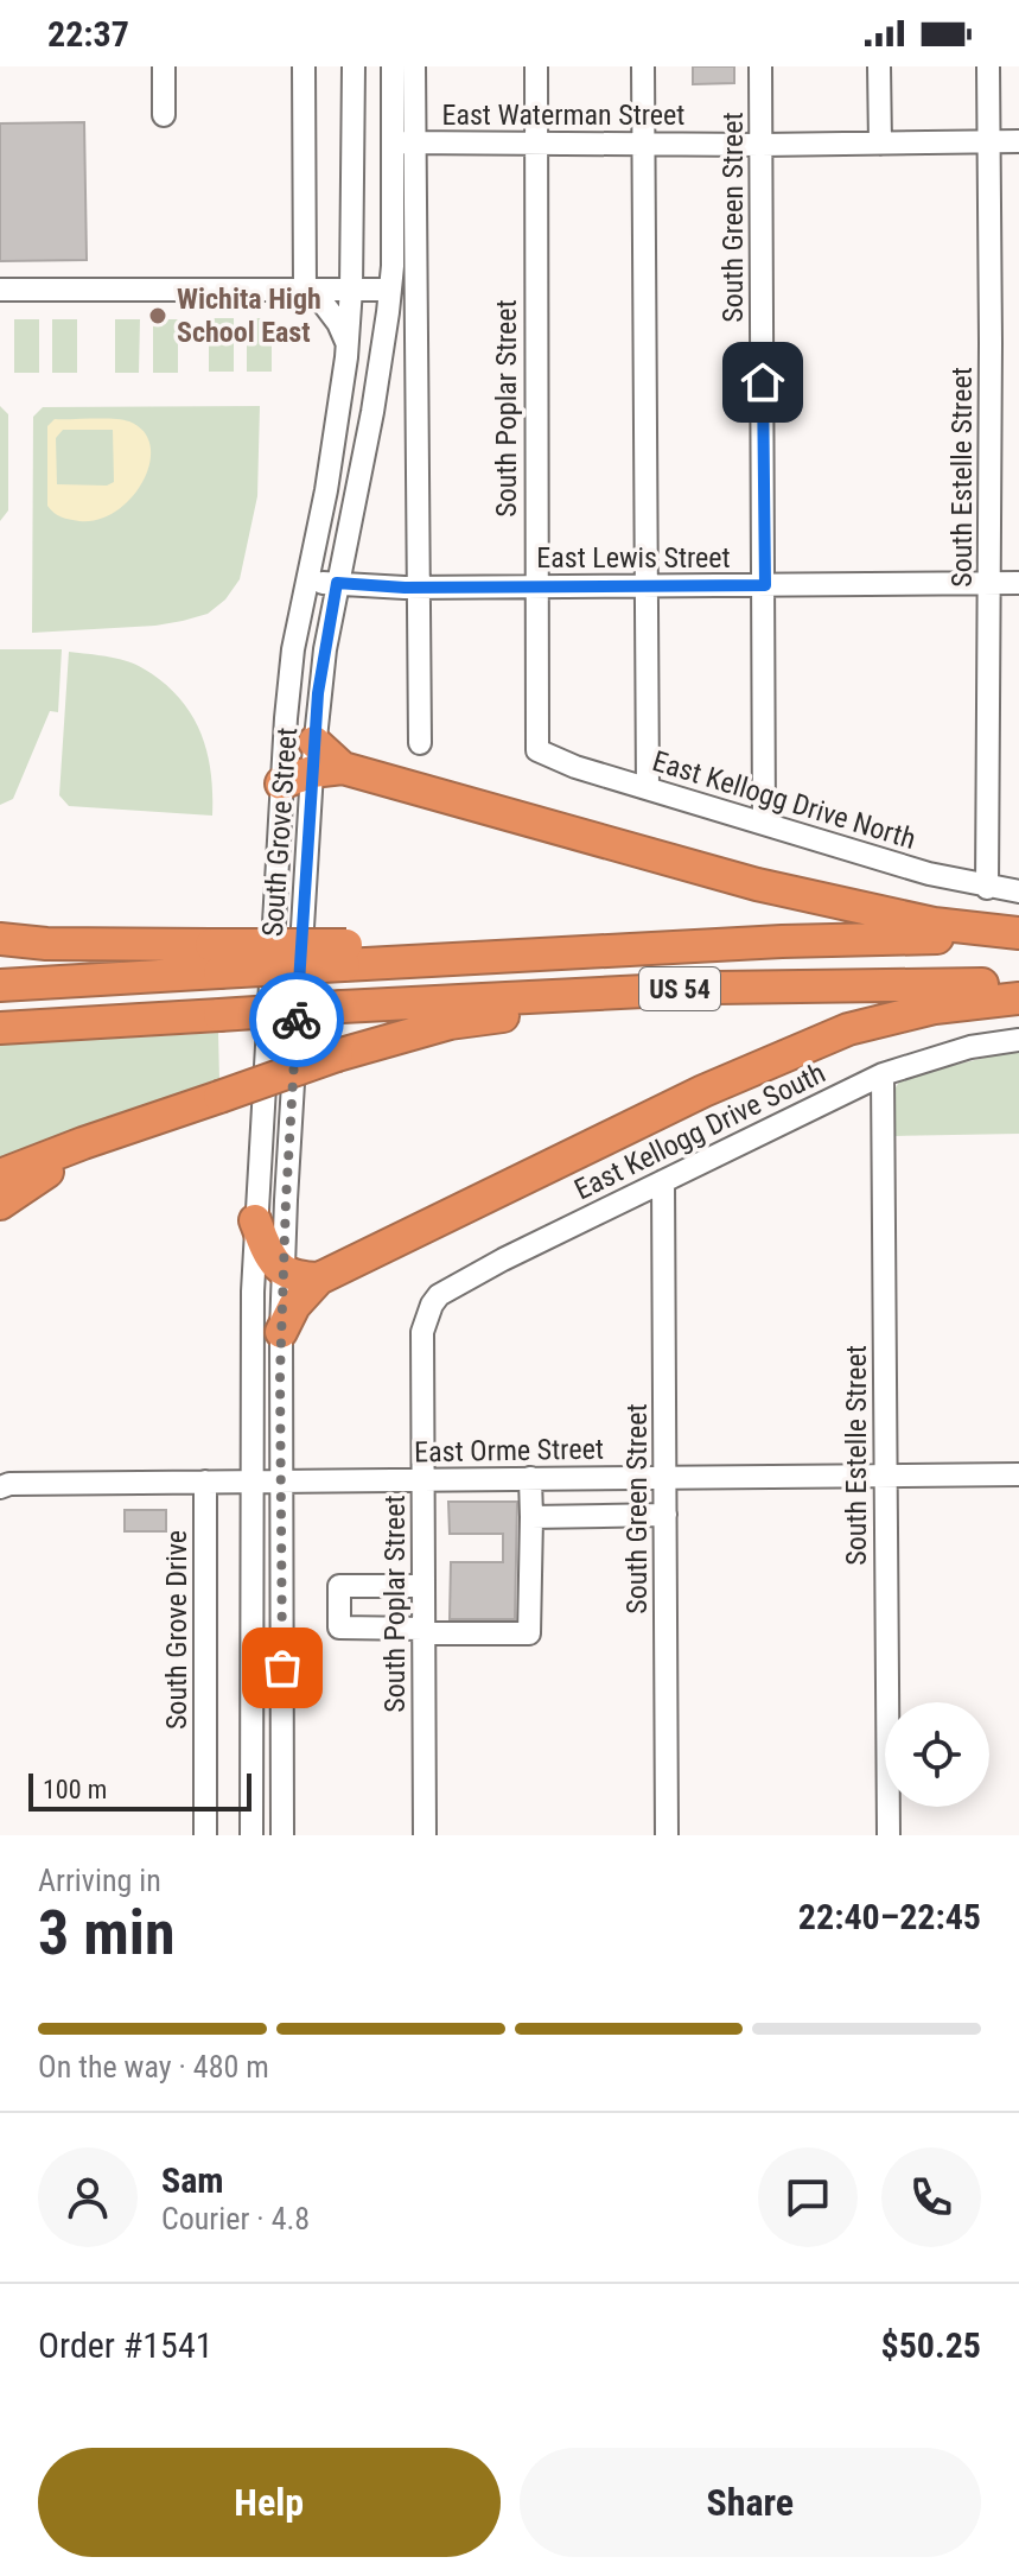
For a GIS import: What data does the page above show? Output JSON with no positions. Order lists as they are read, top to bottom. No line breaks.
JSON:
{"streets":{"highway":["US 54"],"street":["East Waterman Street","South Green Street","South Poplar Street","South Estelle Street","East Lewis Street","East Kellogg Drive North","South Grove Street","East Kellogg Drive South","East Orme Street","South Grove Drive"]},"crossings":[["East Waterman Street","South Green Street"],["East Waterman Street","South Poplar Street"],["East Waterman Street","South Estelle Street"],["East Waterman Street","South Grove Street"],["South Green Street","East Lewis Street"],["South Green Street","East Kellogg Drive North"],["South Green Street","East Kellogg Drive South"],["South Green Street","East Orme Street"],["South Poplar Street","East Lewis Street"],["South Poplar Street","East Kellogg Drive North"],["South Poplar Street","East Kellogg Drive South"],["South Poplar Street","East Orme Street"],["South Estelle Street","East Lewis Street"],["South Estelle Street","East Kellogg Drive North"],["South Estelle Street","East Kellogg Drive South"],["South Estelle Street","East Orme Street"],["East Lewis Street","South Grove Street"],["South Grove Street","East Orme Street"],["East Orme Street","South Grove Drive"]],"places":["Wichita High School East"],"scale_bar":"100 m","page":{"status":"22:37","scale":"100 m","heading":["3 min","Arriving in","22:40–22:45"],"panel":["Sam","Courier · 4.8","Order #1541","$50.25"],"bar":"On the way · 480 m","buttons":["Help","Share"]}}
